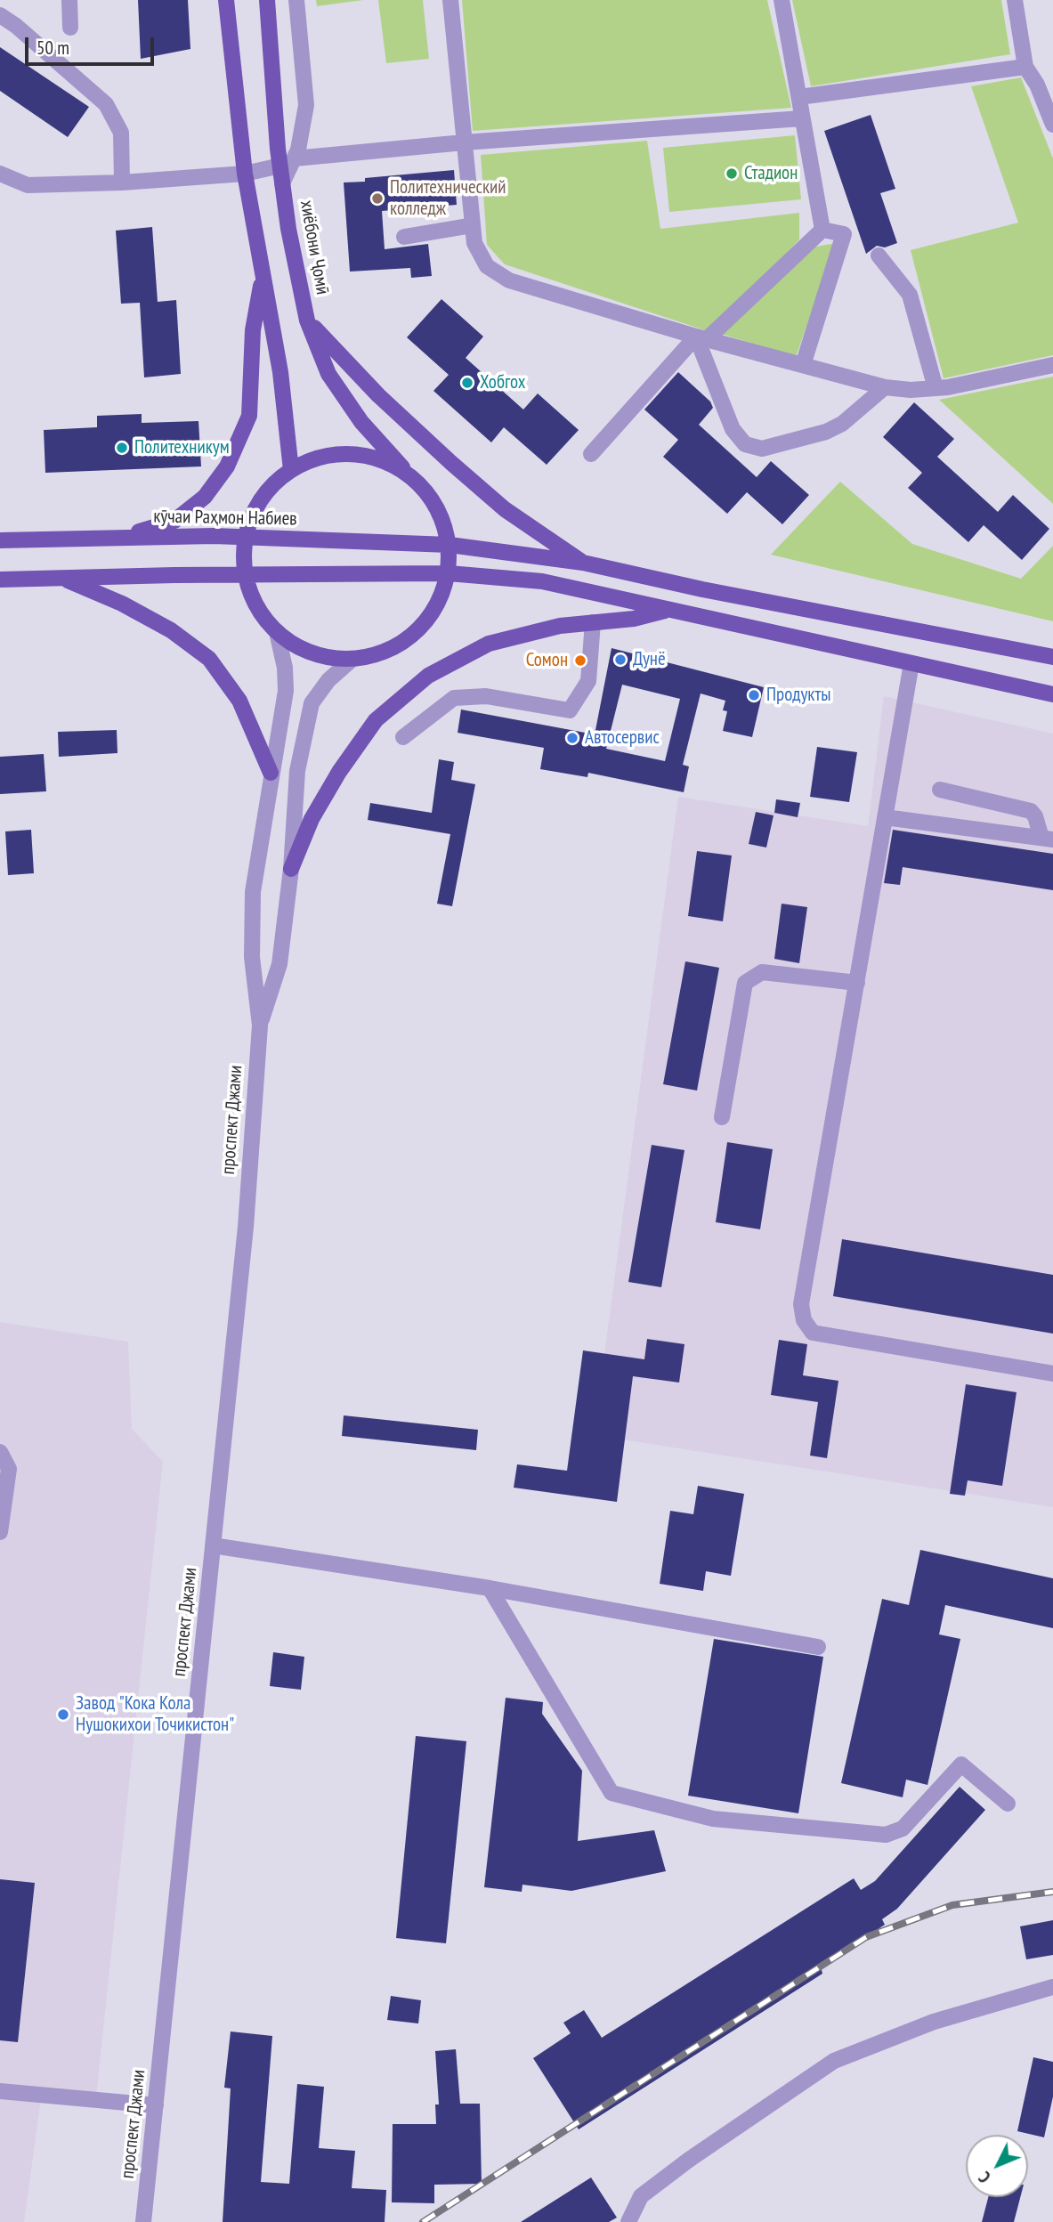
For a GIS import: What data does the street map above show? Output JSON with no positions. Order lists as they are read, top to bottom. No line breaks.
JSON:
{"streets":{"main road":["хиёбони Ҷомӣ","кӯчаи Раҳмон Набиев"],"street":["проспект Джами"]},"crossings":[["хиёбони Ҷомӣ","кӯчаи Раҳмон Набиев"]],"places":["Стадион","Политехнический колледж","Хобгох","Политехникум","Дунё","Сомон","Продукты","Автосервис","Завод \"Кока Кола Нушокихои Точикистон\""],"scale_bar":"50 m","north":"bottom left"}
